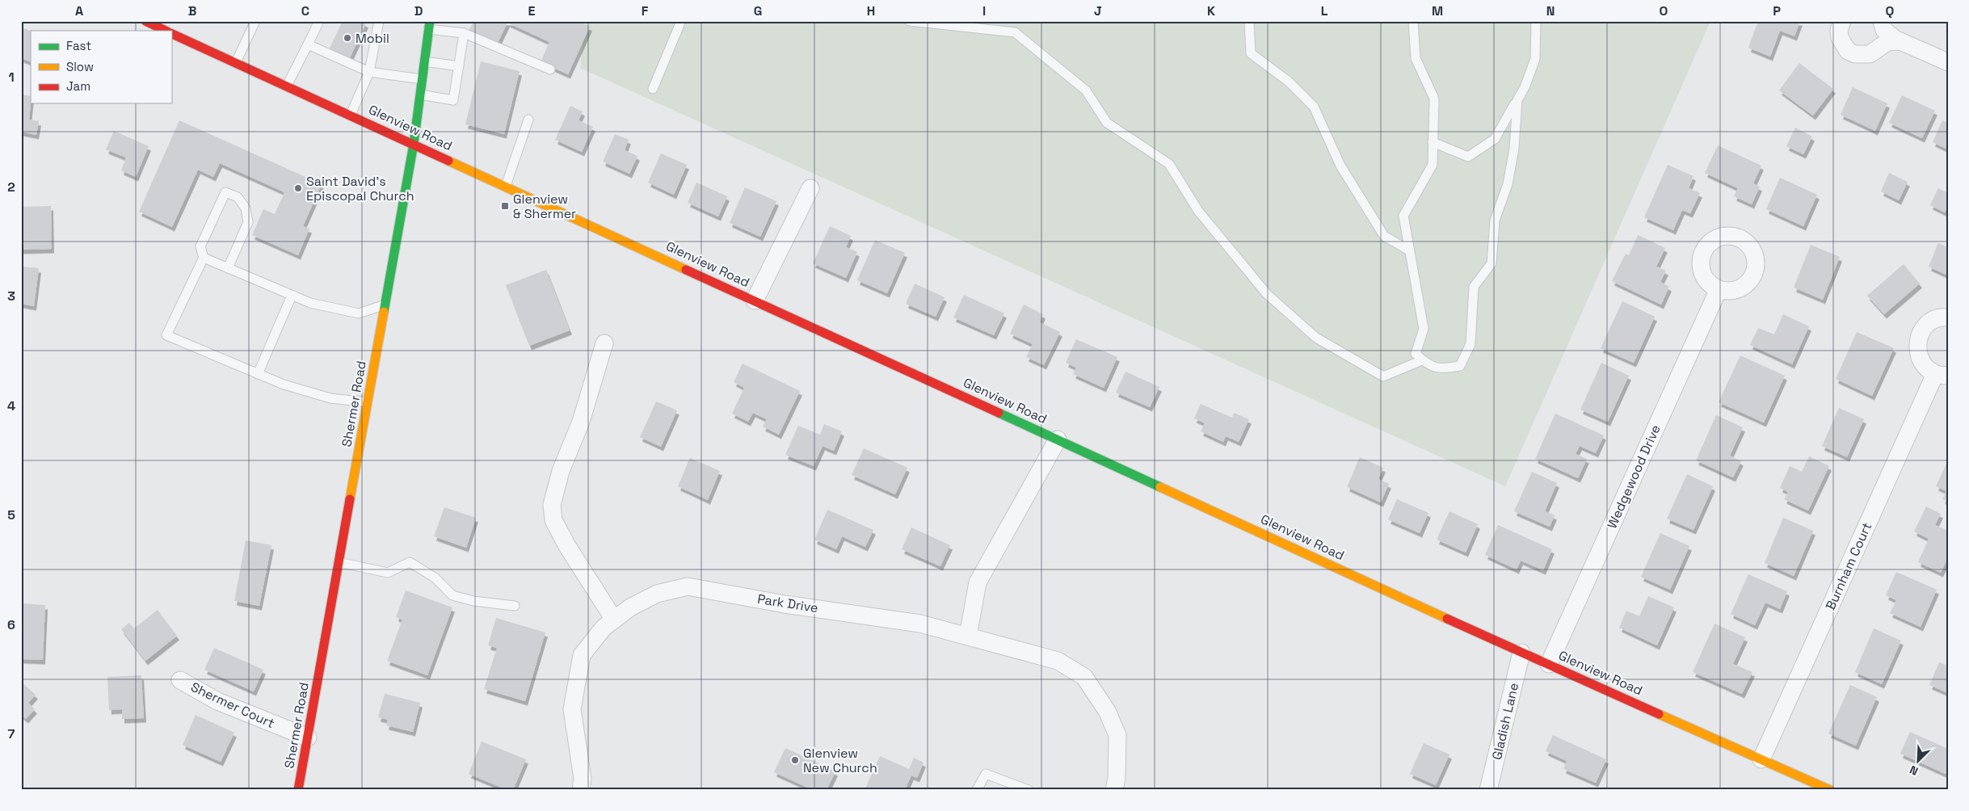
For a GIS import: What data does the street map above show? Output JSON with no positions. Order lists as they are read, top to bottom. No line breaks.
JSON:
{"streets":{"main road":["Glenview Road","Shermer Road"],"street":["Wedgewood Drive","Burnham Court","Park Drive","Shermer Court","Gladish Lane"]},"crossings":[["Glenview Road","Shermer Road"],["Glenview Road","Wedgewood Drive"],["Glenview Road","Burnham Court"],["Glenview Road","Gladish Lane"],["Shermer Road","Shermer Court"]],"places":{"other":["Mobil","Saint David's Episcopal Church","Glenview New Church"],"transit":["Glenview & Shermer"]},"legend":["Fast","Slow","Jam"],"north":"bottom left","grid":{"columns":["A","B","C","D","E","F","G","H","I","J","K","L","M","N","O","P","Q"],"rows":["1","2","3","4","5","6","7"]}}
